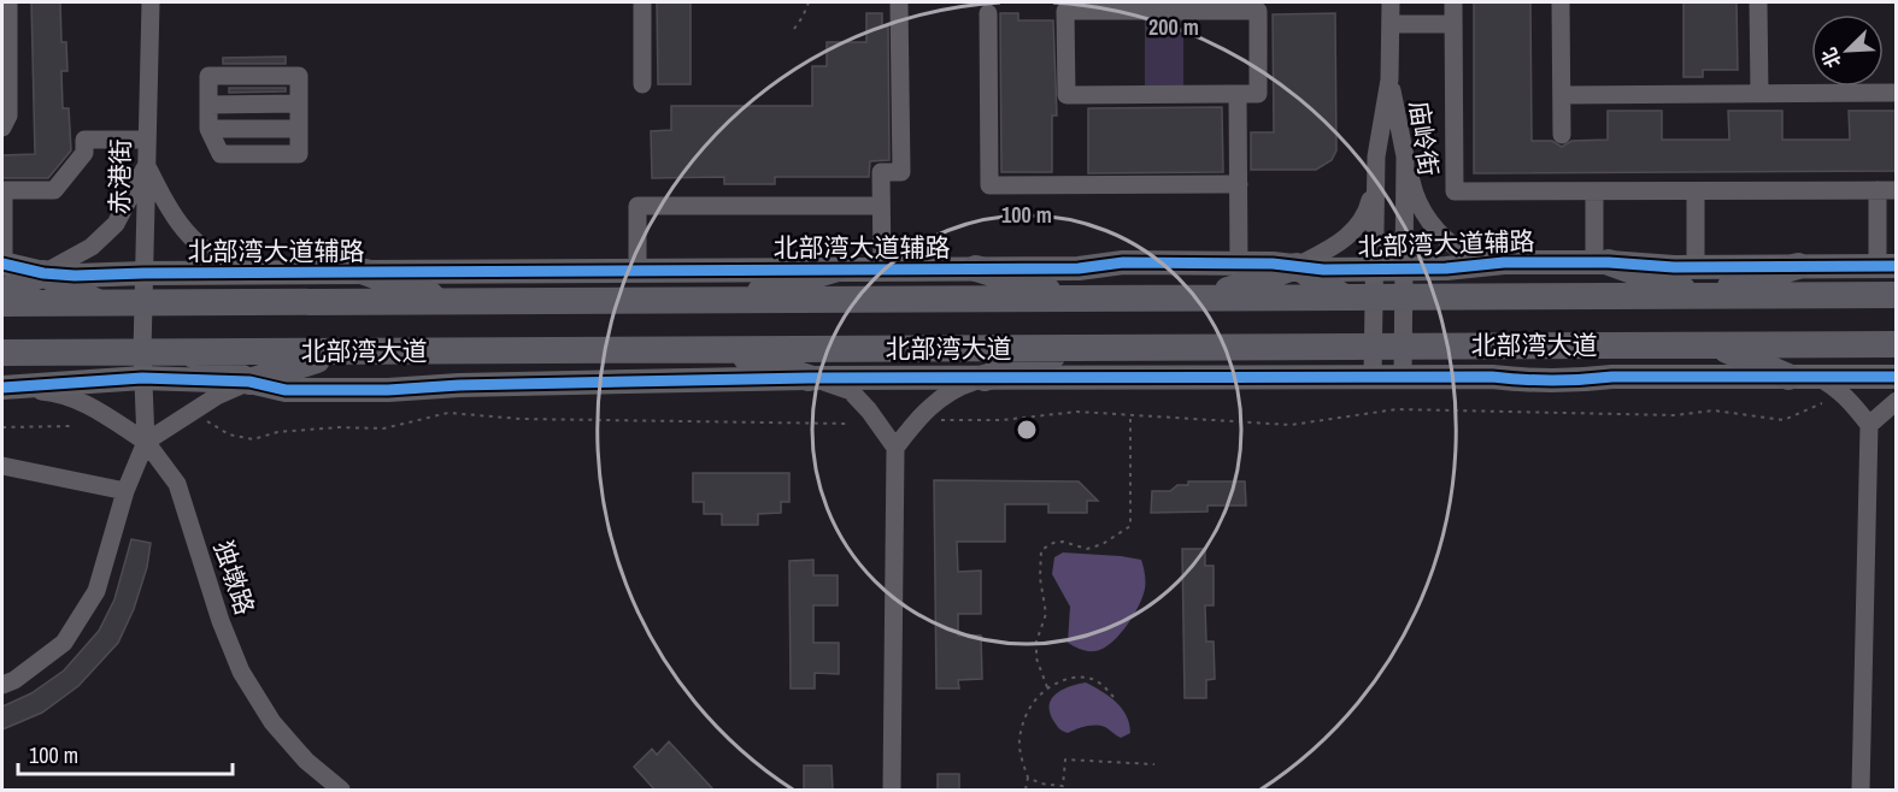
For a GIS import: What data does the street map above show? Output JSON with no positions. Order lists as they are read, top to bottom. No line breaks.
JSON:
{"streets":{"highway":["北部湾大道"],"main road":["北部湾大道辅路"],"street":["庙岭街","赤港街","独墩路"]},"crossings":[["庙岭街","北部湾大道辅路"],["庙岭街","北部湾大道"],["赤港街","北部湾大道辅路"],["赤港街","北部湾大道"]],"scale_bar":"100 m","north":"bottom left","rings":["200 m","100 m"]}
